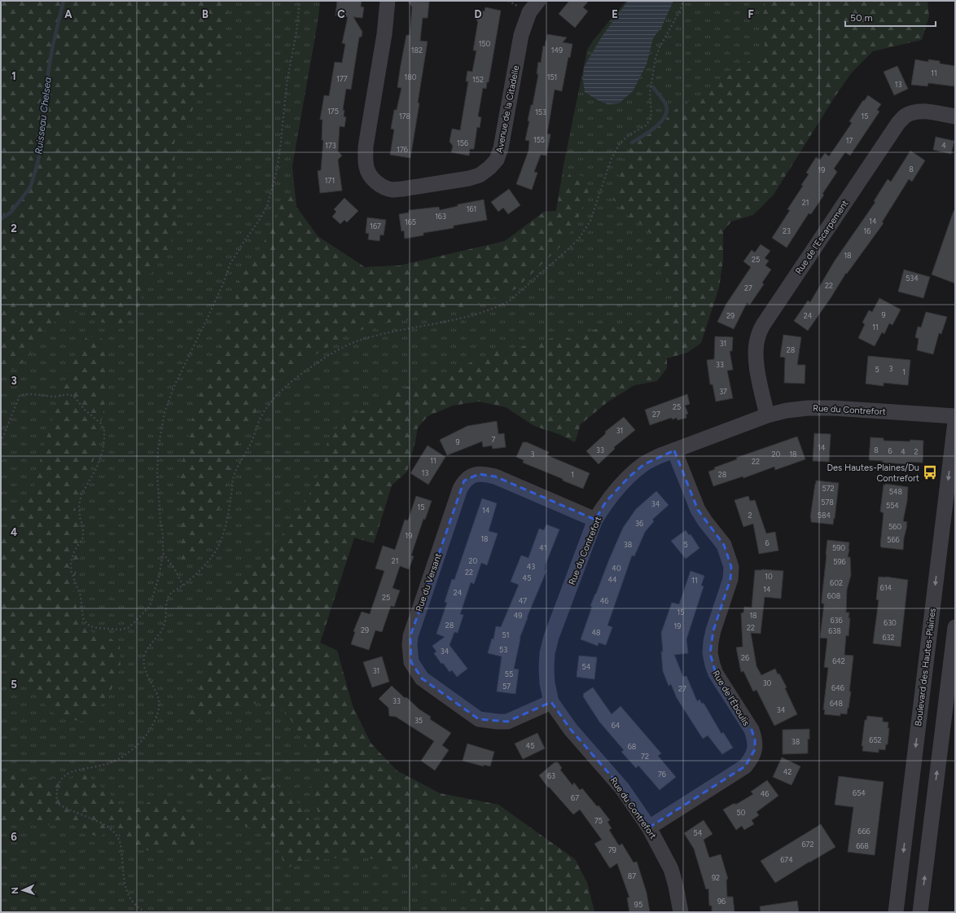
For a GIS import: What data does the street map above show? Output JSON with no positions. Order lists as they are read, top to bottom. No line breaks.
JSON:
{"streets":{"street":["Avenue de la Citadelle","Rue de l'Escarpement","Rue du Contrefort","Rue du Versant","Boulevard des Hautes-Plaines","Rue de l'Éboulis"]},"crossings":[["Rue de l'Escarpement","Rue du Contrefort"],["Rue du Contrefort","Rue du Versant"],["Rue du Contrefort","Rue de l'Éboulis"]],"water":["Ruisseau Chelsea"],"places":{"bus stop":["Des Hautes-Plaines/Du Contrefort"]},"house_numbers":["150","182","149","11","180","151","177","152","13","175","153","178","15","155","17","156","173","4","176","8","19","171","21","161","163","14","165","167","23","16","18","25","534","22","27","9","29","24","11","31","28","33","3","5","1","37","25","27","31","7","9","14","33","8","6","4","2","3","20","18","11","22","13","1","28","572","548","578","34","554","15","14","2","584","36","560","19","18","566","6","38","5","41","590","21","20","596","43","40","22","10","45","44","11","602","614","14","24","608","25","47","46","15","49","18","636","630","28","19","22","29","638","48","51","632","53","34","26","642","54","31","55","30","57","646","27","33","648","34","35","64","652","38","45","68","72","42","76","63","654","46","67","50","75","666","54","672","668","79","674","87","92","96","95"],"scale_bar":"50 m","north":"left","grid":{"columns":["A","B","C","D","E","F"],"rows":["1","2","3","4","5","6"]}}
